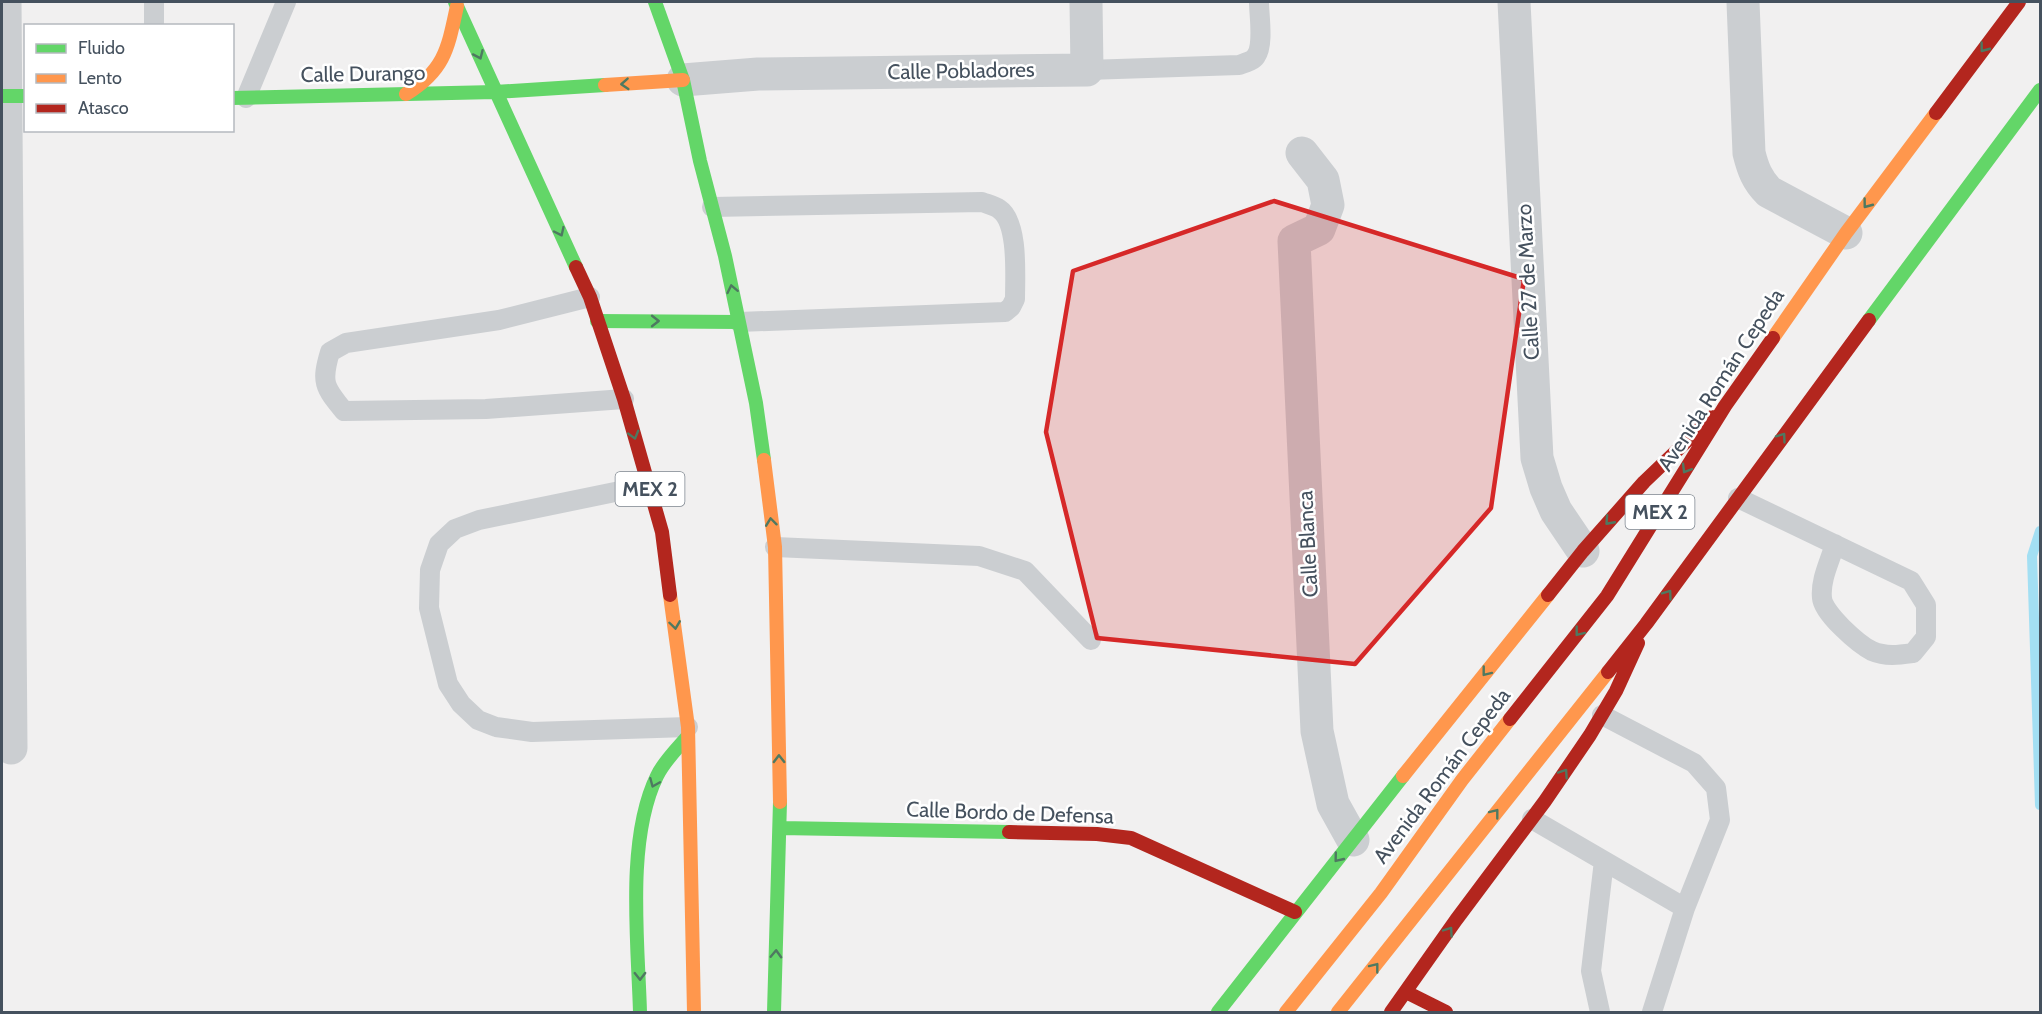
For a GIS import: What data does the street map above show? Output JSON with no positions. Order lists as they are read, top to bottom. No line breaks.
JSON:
{"streets":{"main road":["Calle Durango","Avenida Román Cepeda","MEX 2","Calle Bordo de Defensa"],"street":["Calle Pobladores","Calle 27 de Marzo","Calle Blanca"]},"crossings":[["Calle Pobladores","Calle Durango"],["Calle Durango","MEX 2"],["Calle 27 de Marzo","MEX 2"],["Avenida Román Cepeda","MEX 2"],["MEX 2","Calle Blanca"],["MEX 2","Calle Bordo de Defensa"]],"one_way":["Calle Durango"],"legend":["Fluido","Lento","Atasco"]}
